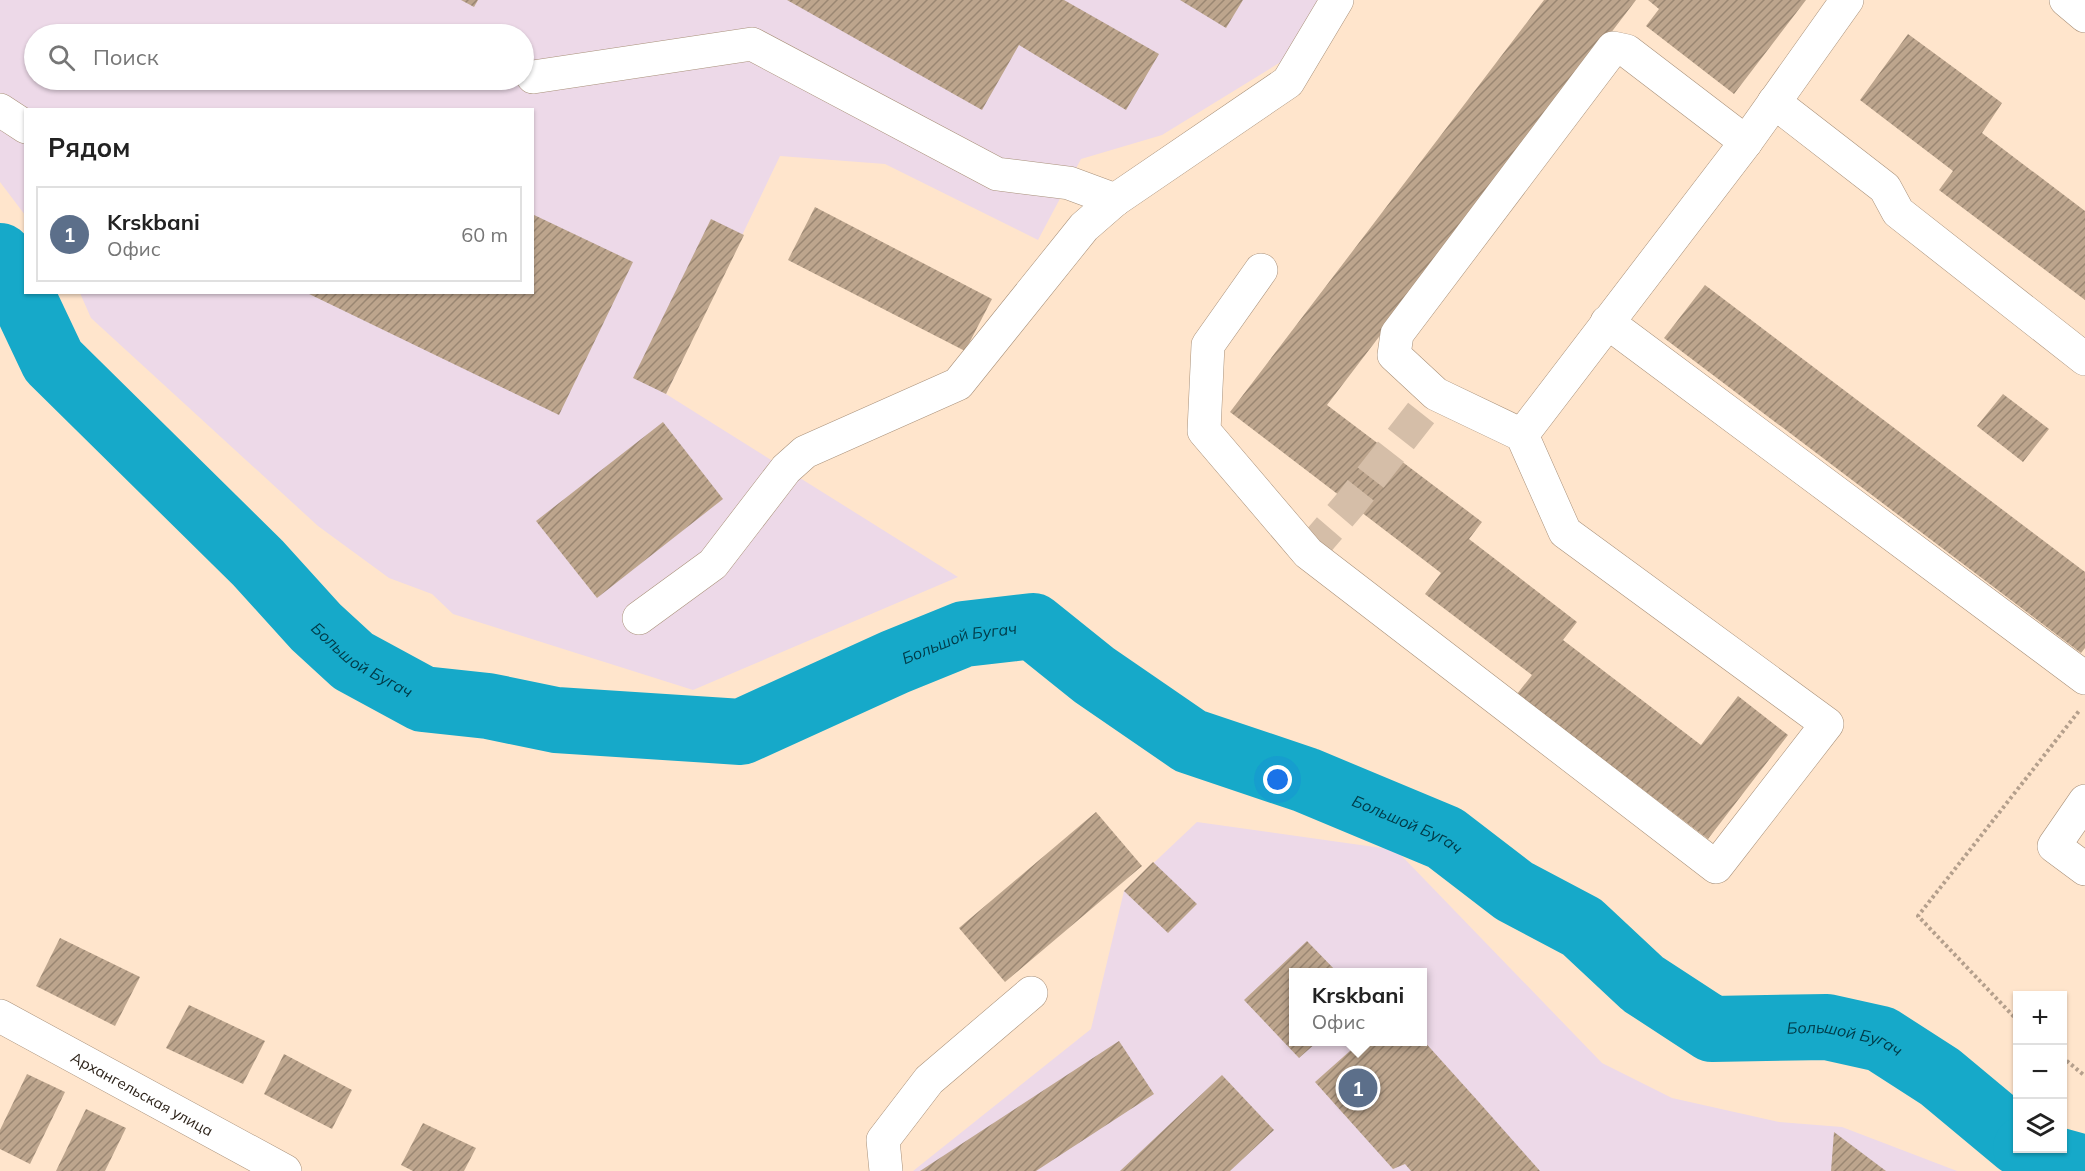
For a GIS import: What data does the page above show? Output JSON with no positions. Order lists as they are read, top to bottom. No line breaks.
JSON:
{"streets":{"street":["Архангельская улица"]},"water":["Большой Бугач"],"page":{"search":"Поиск","heading":"Рядом","list":[{"mark":"1","name":"Krskbani","note":"Офис","value":"60 m"}],"popup":["Krskbani","Офис"],"map_buttons":["+","−"],"pins":"1"}}
